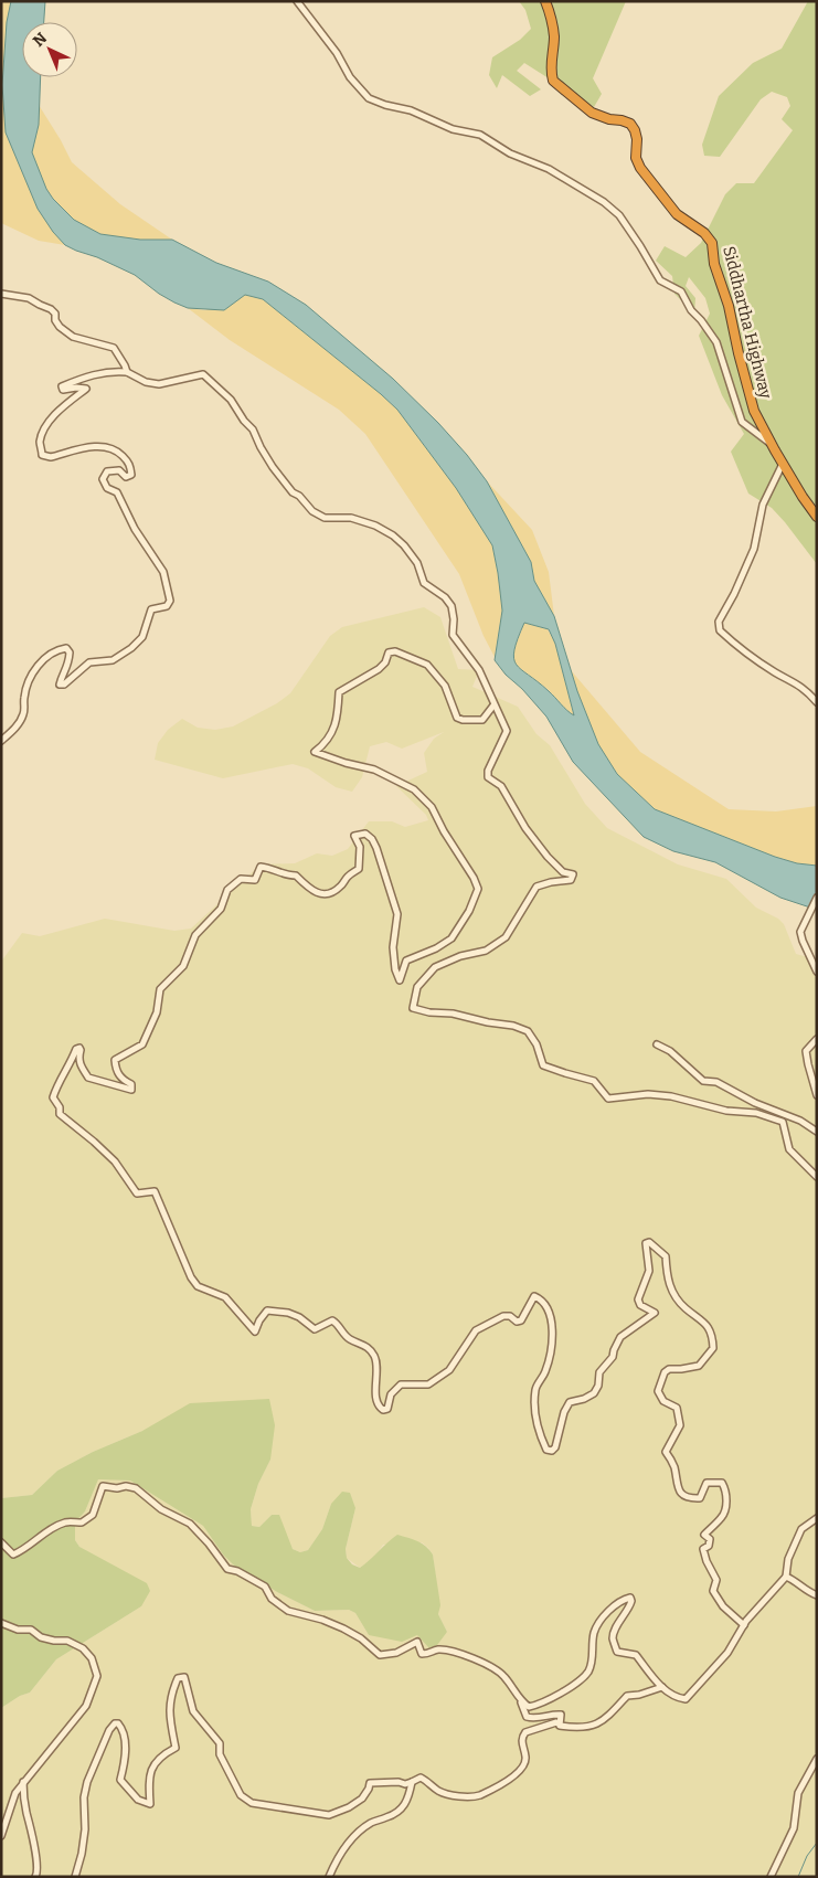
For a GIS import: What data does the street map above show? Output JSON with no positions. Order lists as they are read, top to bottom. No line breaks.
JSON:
{"streets":{"highway":["Siddhartha Highway"]},"north":"top left"}
